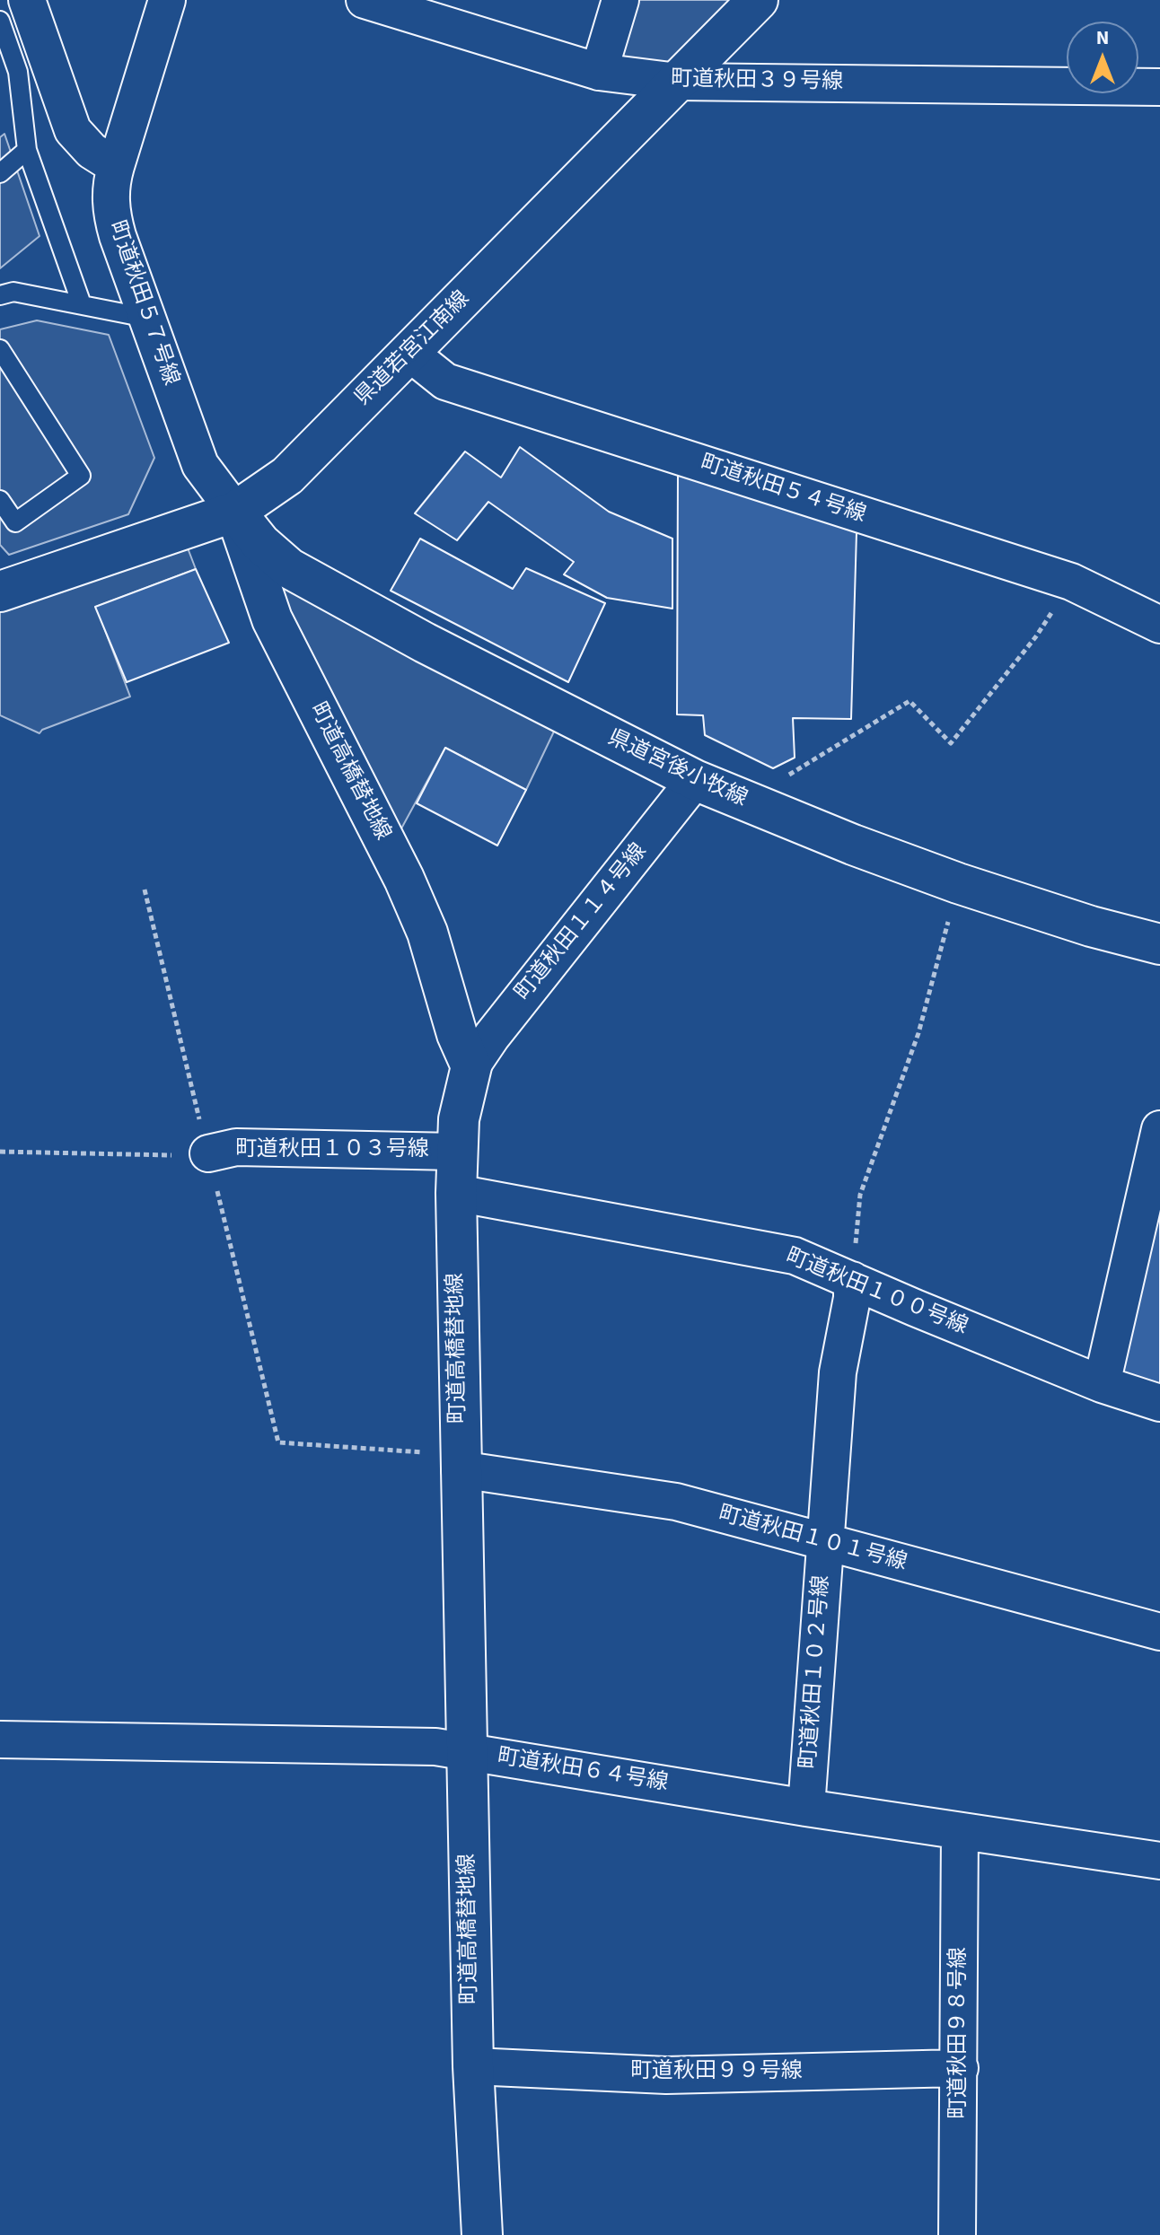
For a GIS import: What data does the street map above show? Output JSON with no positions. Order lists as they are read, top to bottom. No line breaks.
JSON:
{"streets":{"main road":["県道若宮江南線","県道宮後小牧線","町道高橋替地線"],"street":["町道秋田３９号線","町道秋田５７号線","町道秋田５４号線","町道秋田１１４号線","町道秋田１０３号線","町道秋田１００号線","町道秋田１０１号線","町道秋田１０２号線","町道秋田６４号線","町道秋田９８号線","町道秋田９９号線"]},"crossings":[["町道秋田３９号線","県道若宮江南線"],["町道秋田５７号線","県道若宮江南線"],["町道秋田５７号線","県道宮後小牧線"],["町道秋田５７号線","町道高橋替地線"],["県道若宮江南線","町道秋田５４号線"],["県道若宮江南線","県道宮後小牧線"],["県道若宮江南線","町道高橋替地線"],["県道宮後小牧線","町道高橋替地線"],["県道宮後小牧線","町道秋田１１４号線"],["町道高橋替地線","町道秋田１１４号線"],["町道高橋替地線","町道秋田１０３号線"],["町道高橋替地線","町道秋田１００号線"],["町道高橋替地線","町道秋田１０１号線"],["町道高橋替地線","町道秋田６４号線"],["町道高橋替地線","町道秋田９９号線"],["町道秋田１００号線","町道秋田１０２号線"],["町道秋田１０１号線","町道秋田１０２号線"],["町道秋田１０２号線","町道秋田６４号線"],["町道秋田６４号線","町道秋田９８号線"],["町道秋田９８号線","町道秋田９９号線"]],"north":"top"}
